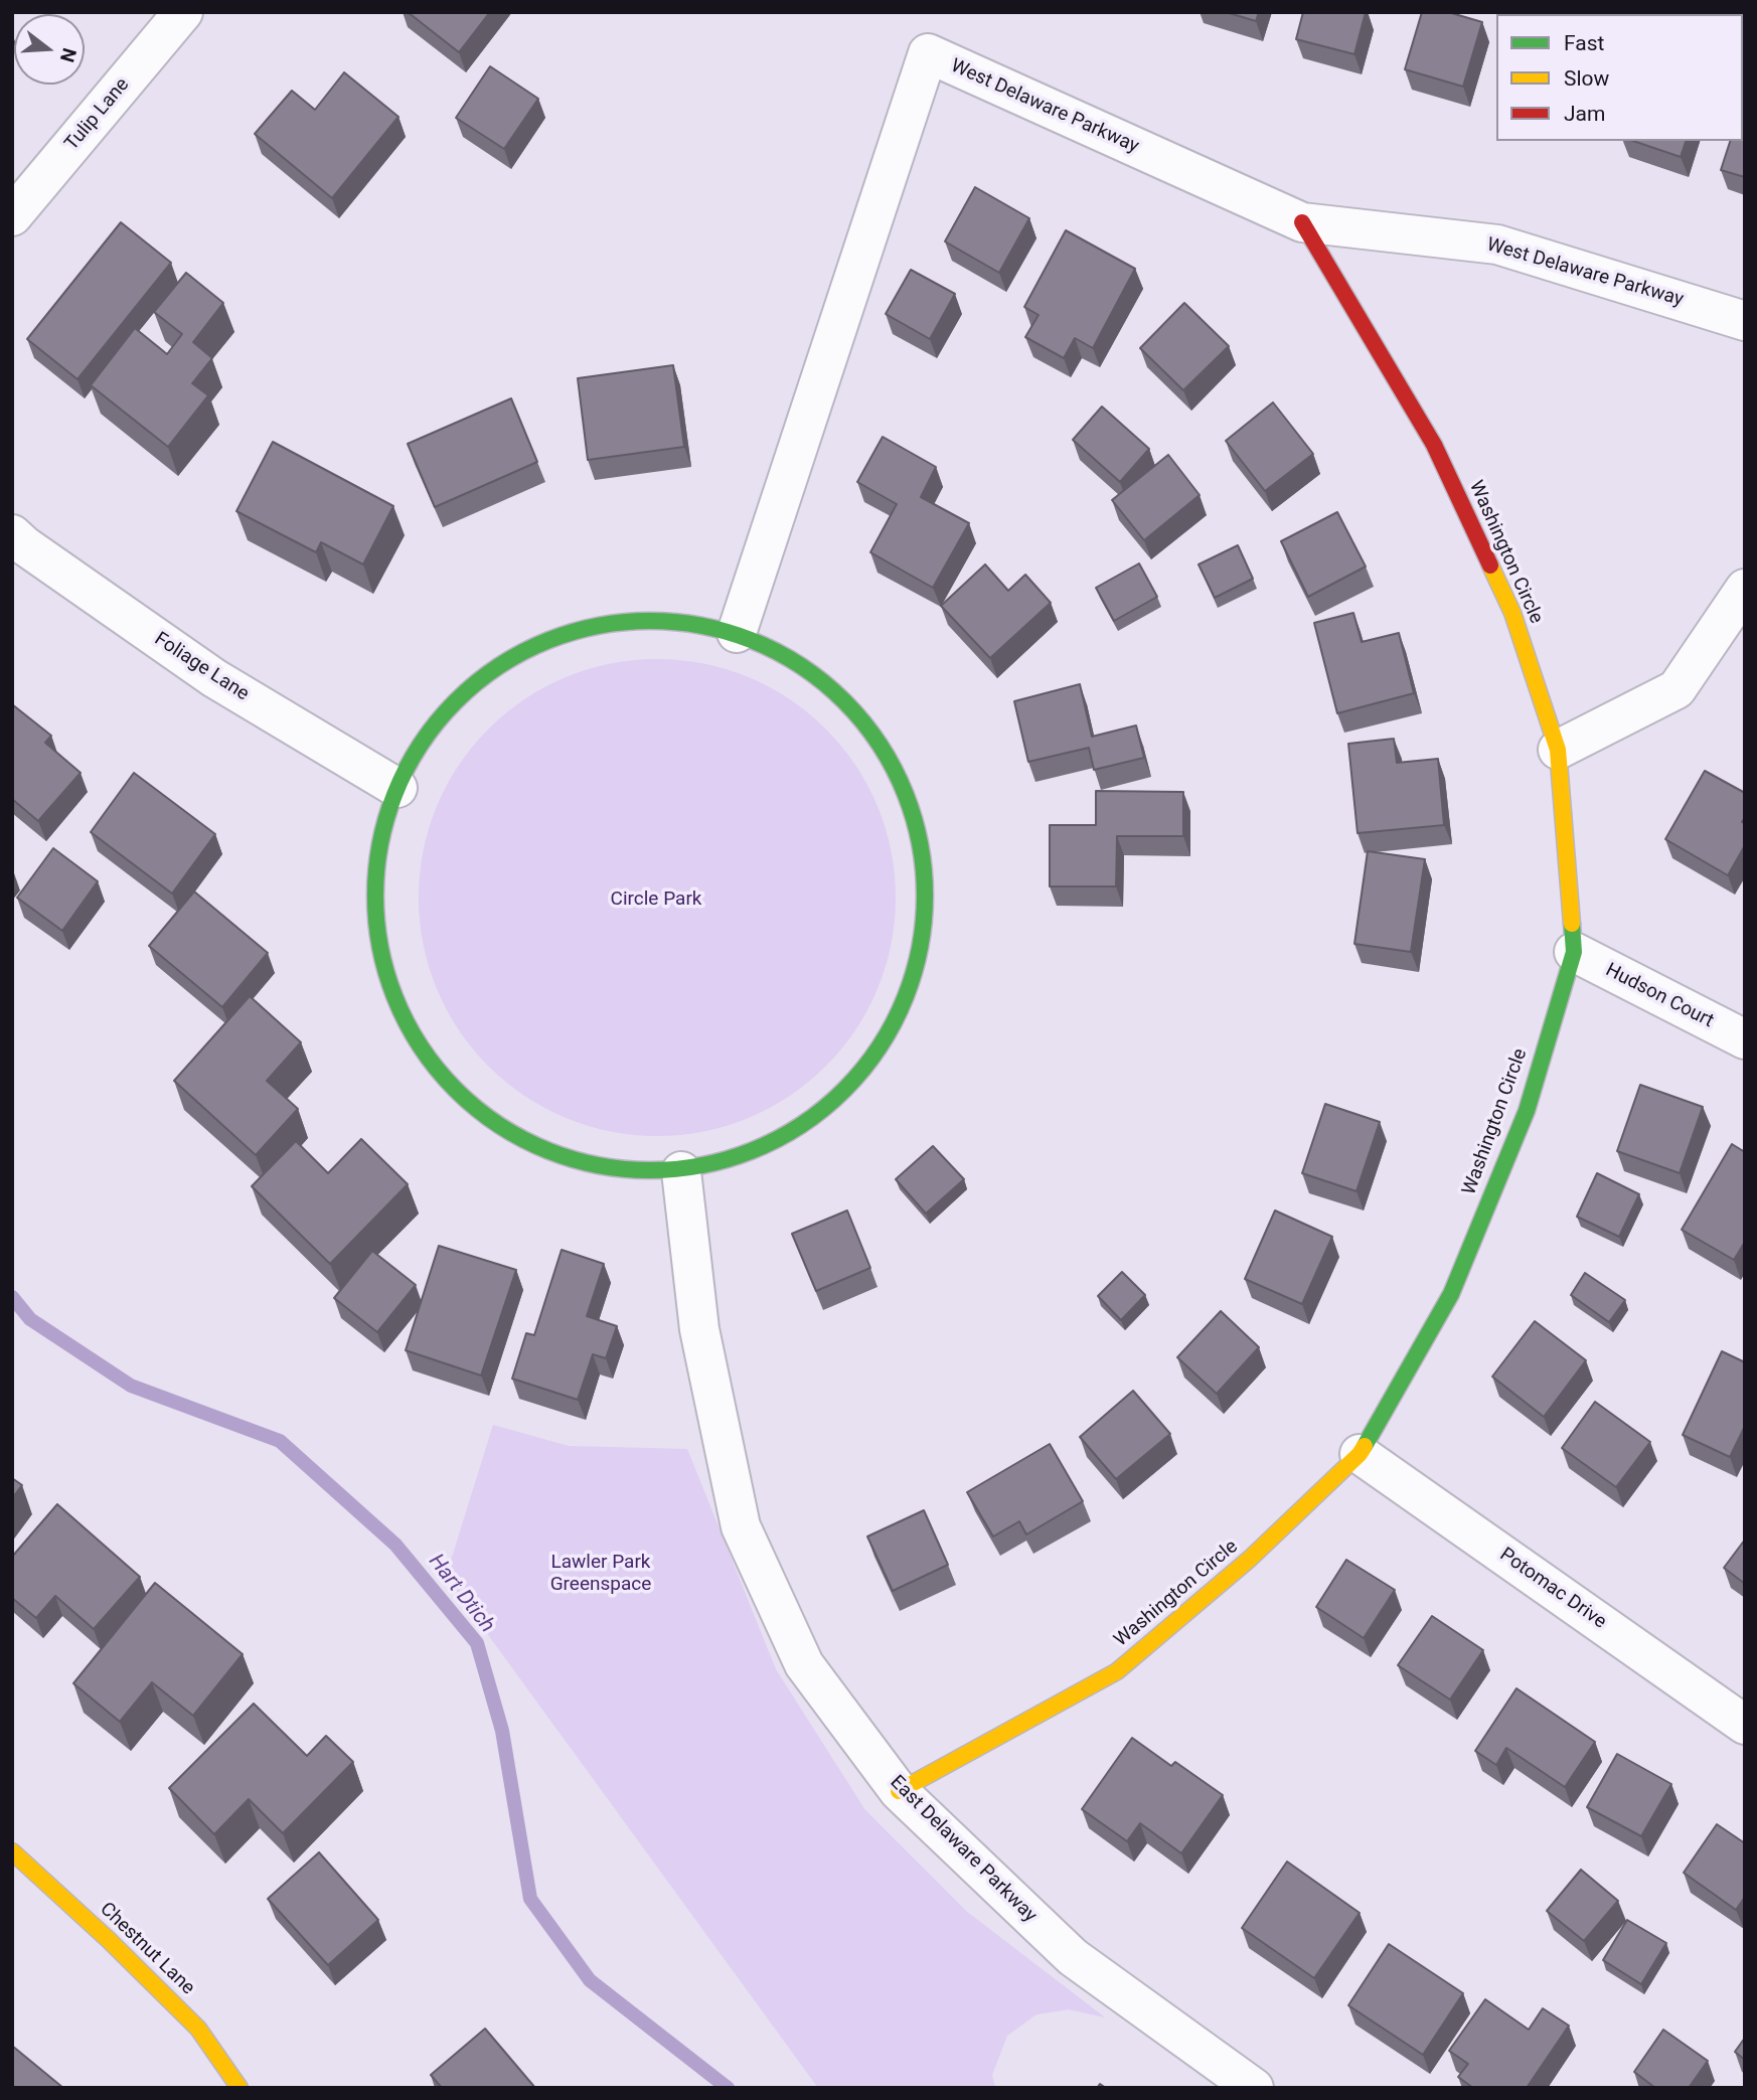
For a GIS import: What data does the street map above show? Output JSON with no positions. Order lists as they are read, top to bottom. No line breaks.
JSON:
{"streets":{"street":["West Delaware Parkway","Tulip Lane","Washington Circle","Foliage Lane","Hudson Court","Potomac Drive","East Delaware Parkway","Chestnut Lane"]},"crossings":[["West Delaware Parkway","Washington Circle"],["Washington Circle","Hudson Court"],["Washington Circle","Potomac Drive"],["Washington Circle","East Delaware Parkway"]],"water":["Hart Dtich"],"parks":["Circle Park","Lawler Park Greenspace"],"legend":["Fast","Slow","Jam"],"north":"right"}
